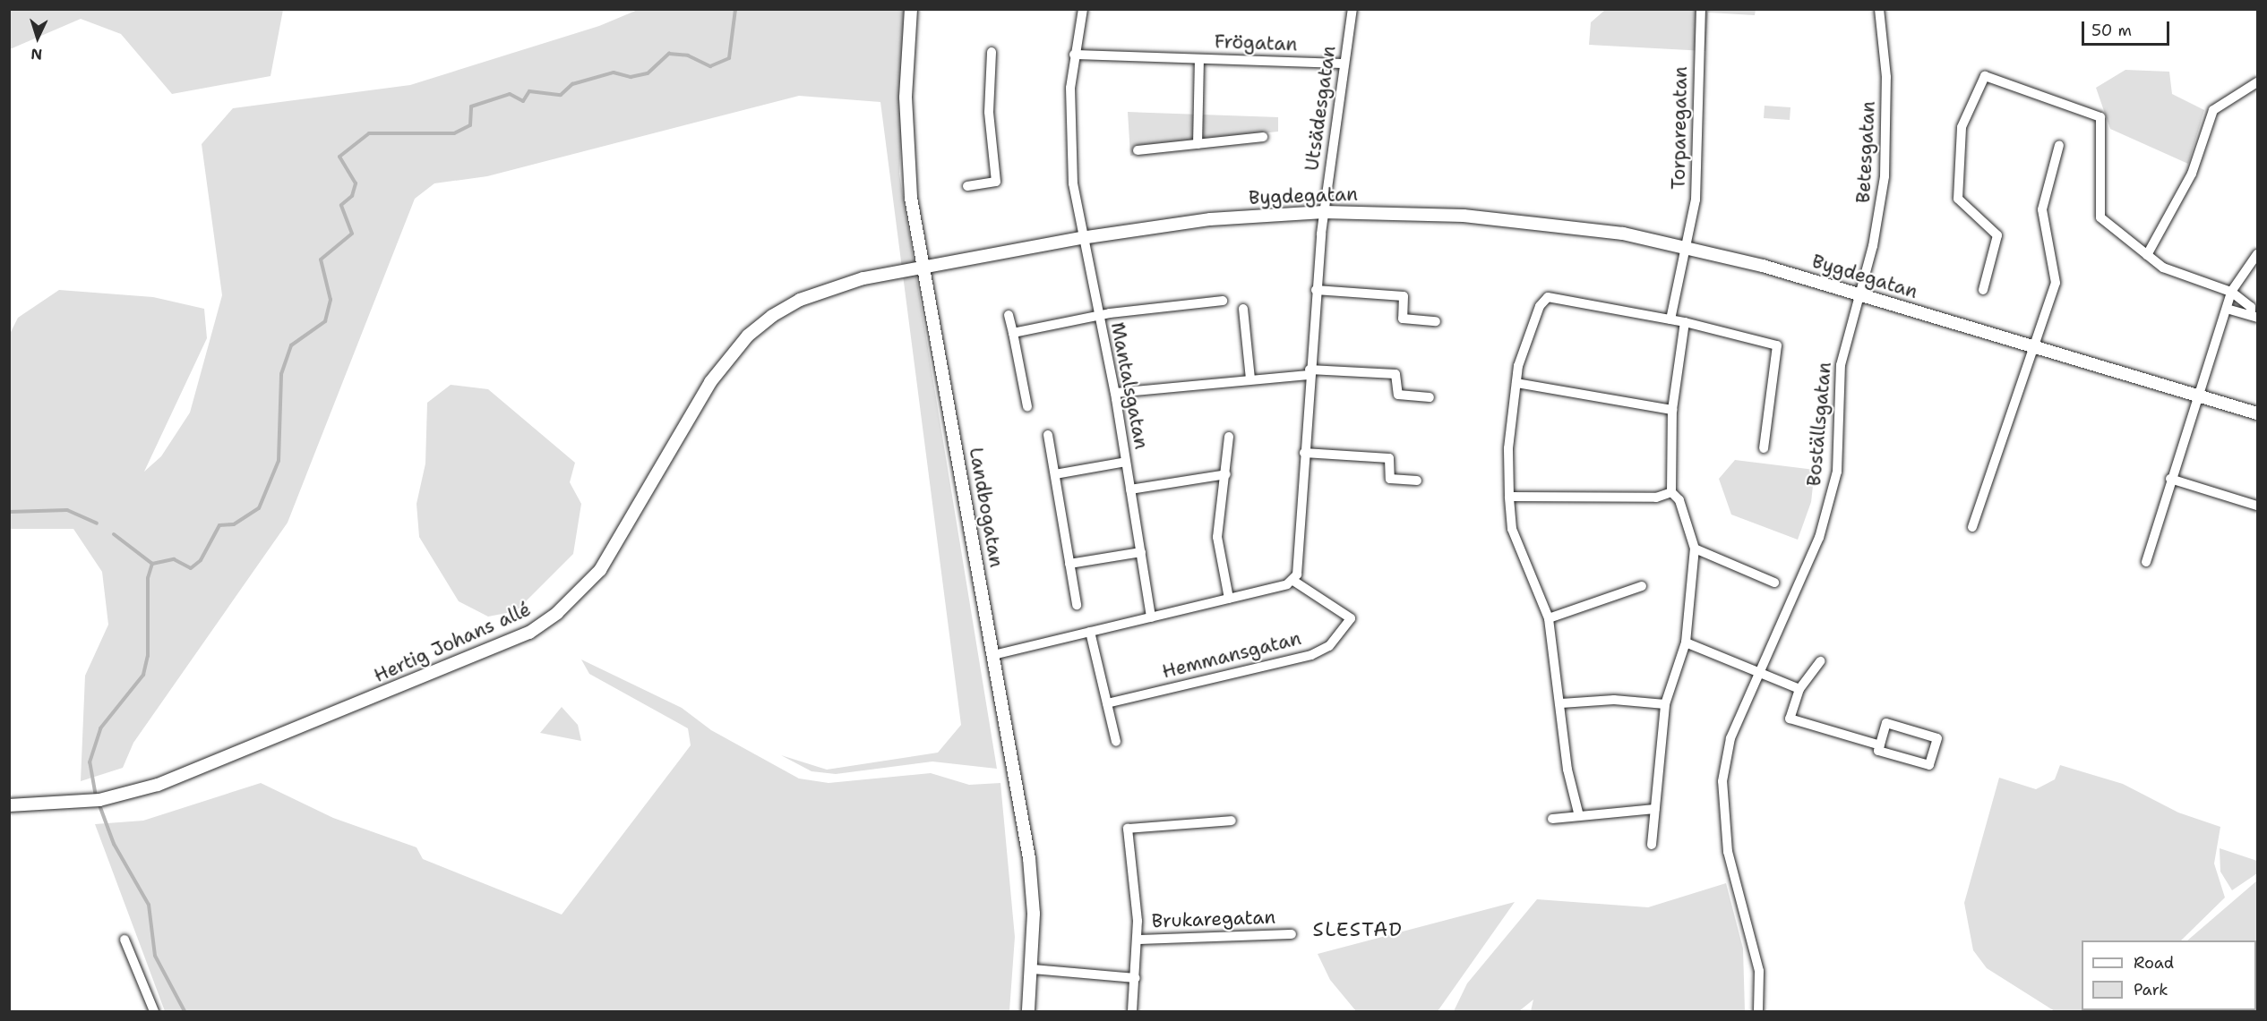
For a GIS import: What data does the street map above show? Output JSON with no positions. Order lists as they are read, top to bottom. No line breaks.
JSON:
{"streets":{"street":["Frögatan","Utsädesgatan","Torparegatan","Betesgatan","Bygdegatan","Mantalsgatan","Boställsgatan","Landbogatan","Hertig Johans allé","Hemmansgatan","Brukaregatan"]},"crossings":[["Frögatan","Utsädesgatan"],["Frögatan","Mantalsgatan"],["Utsädesgatan","Bygdegatan"],["Torparegatan","Bygdegatan"],["Betesgatan","Bygdegatan"],["Betesgatan","Boställsgatan"],["Bygdegatan","Mantalsgatan"],["Bygdegatan","Boställsgatan"],["Bygdegatan","Landbogatan"],["Bygdegatan","Hertig Johans allé"],["Landbogatan","Hertig Johans allé"]],"districts":["SLESTAD"],"legend":["Road","Park"],"scale_bar":"50 m","north":"bottom"}
